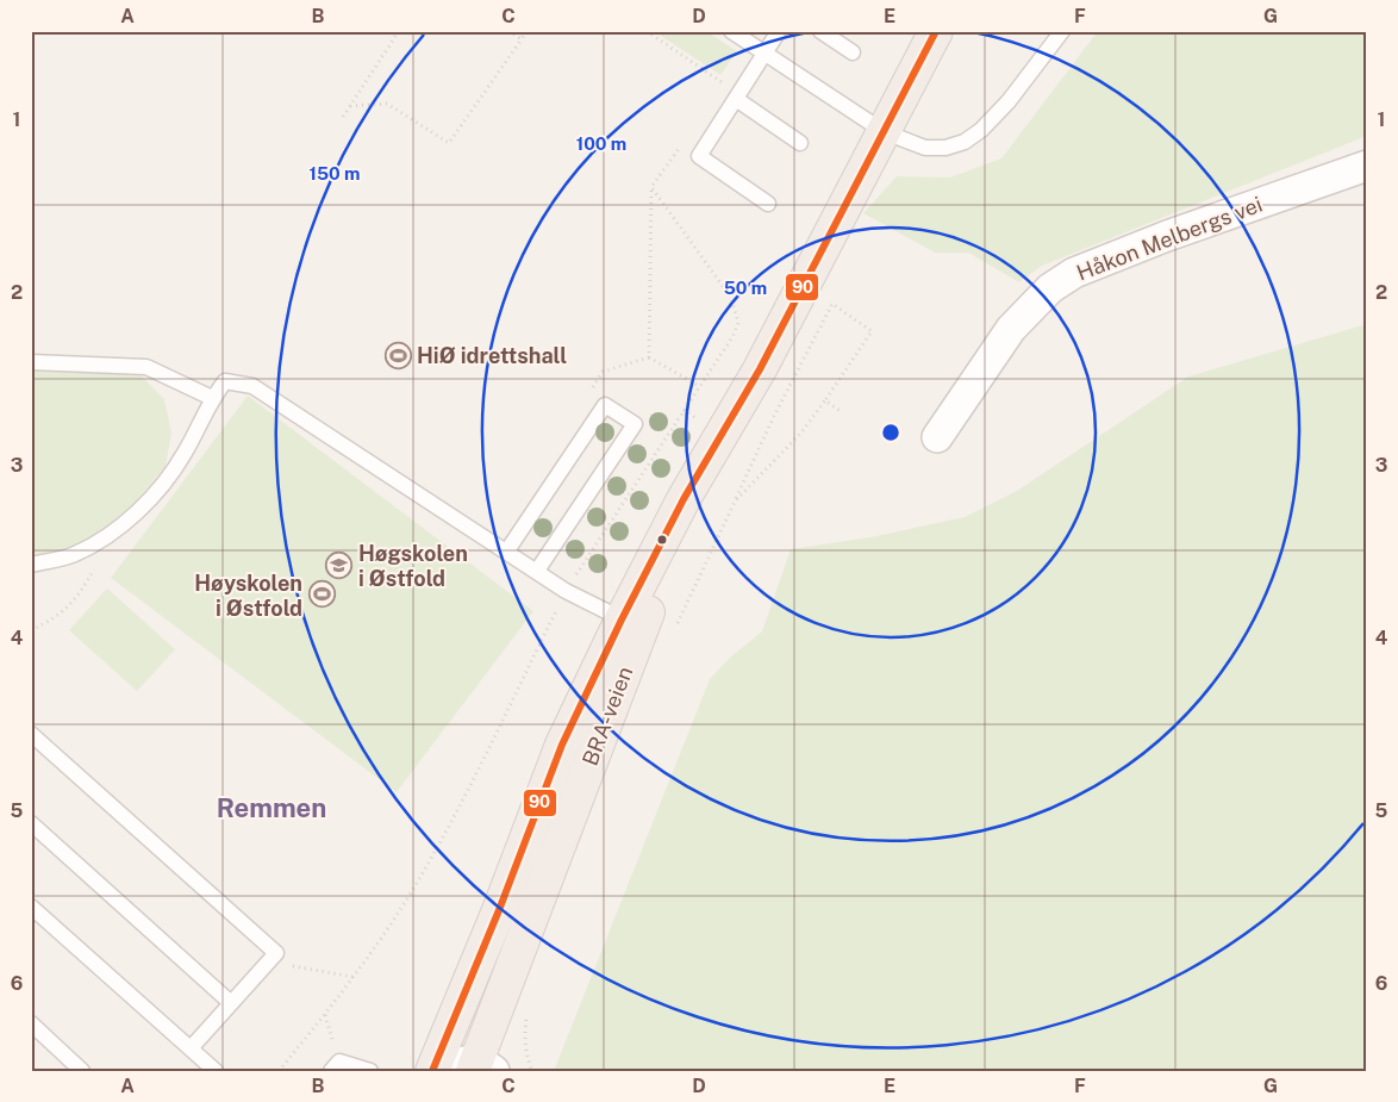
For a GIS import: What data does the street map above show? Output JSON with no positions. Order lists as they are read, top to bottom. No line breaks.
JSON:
{"streets":{"main road":["BRA-veien"],"street":["Håkon Melbergs vei"]},"districts":["Remmen"],"places":{"sports":["HiØ idrettshall","Høyskolen i Østfold"],"school or university":["Høgskolen i Østfold"]},"lines":["transit line 90"],"grid":{"columns":["A","B","C","D","E","F","G"],"rows":["1","2","3","4","5","6"]},"rings":["100 m","150 m","50 m"]}
